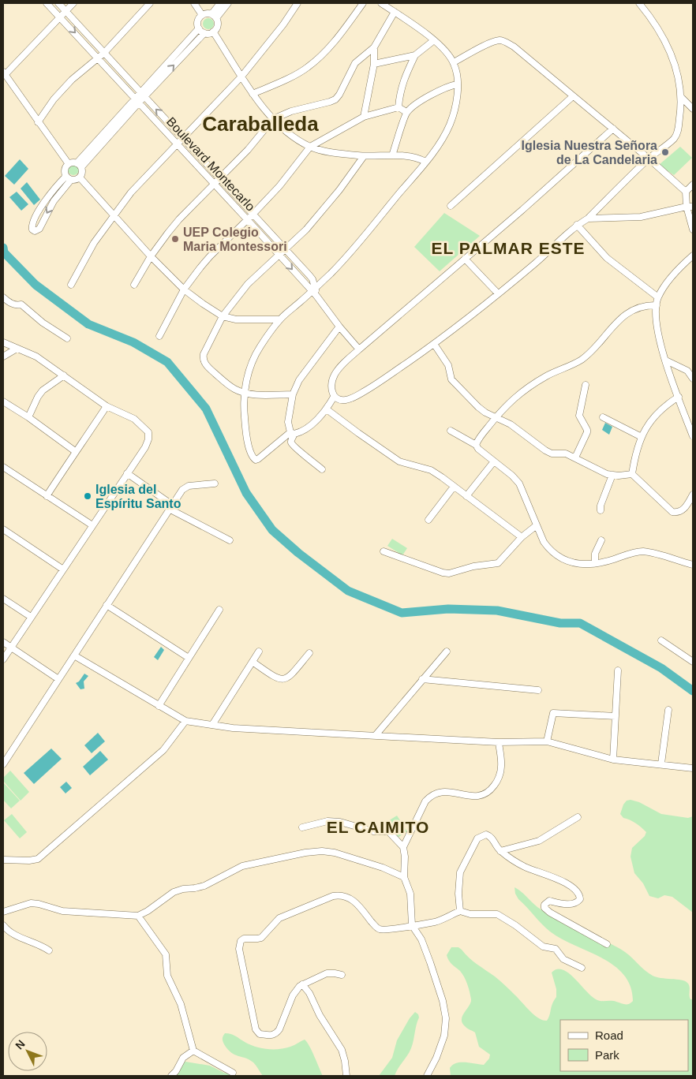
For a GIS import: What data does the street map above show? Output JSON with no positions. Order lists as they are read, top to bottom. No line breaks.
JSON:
{"streets":{"street":["Boulevard Montecarlo"]},"districts":["Caraballeda","EL PALMAR ESTE","EL CAIMITO"],"places":["Iglesia Nuestra Señora de La Candelaria","UEP Colegio Maria Montessori","Iglesia del Espíritu Santo"],"legend":["Road","Park"],"north":"top left"}
